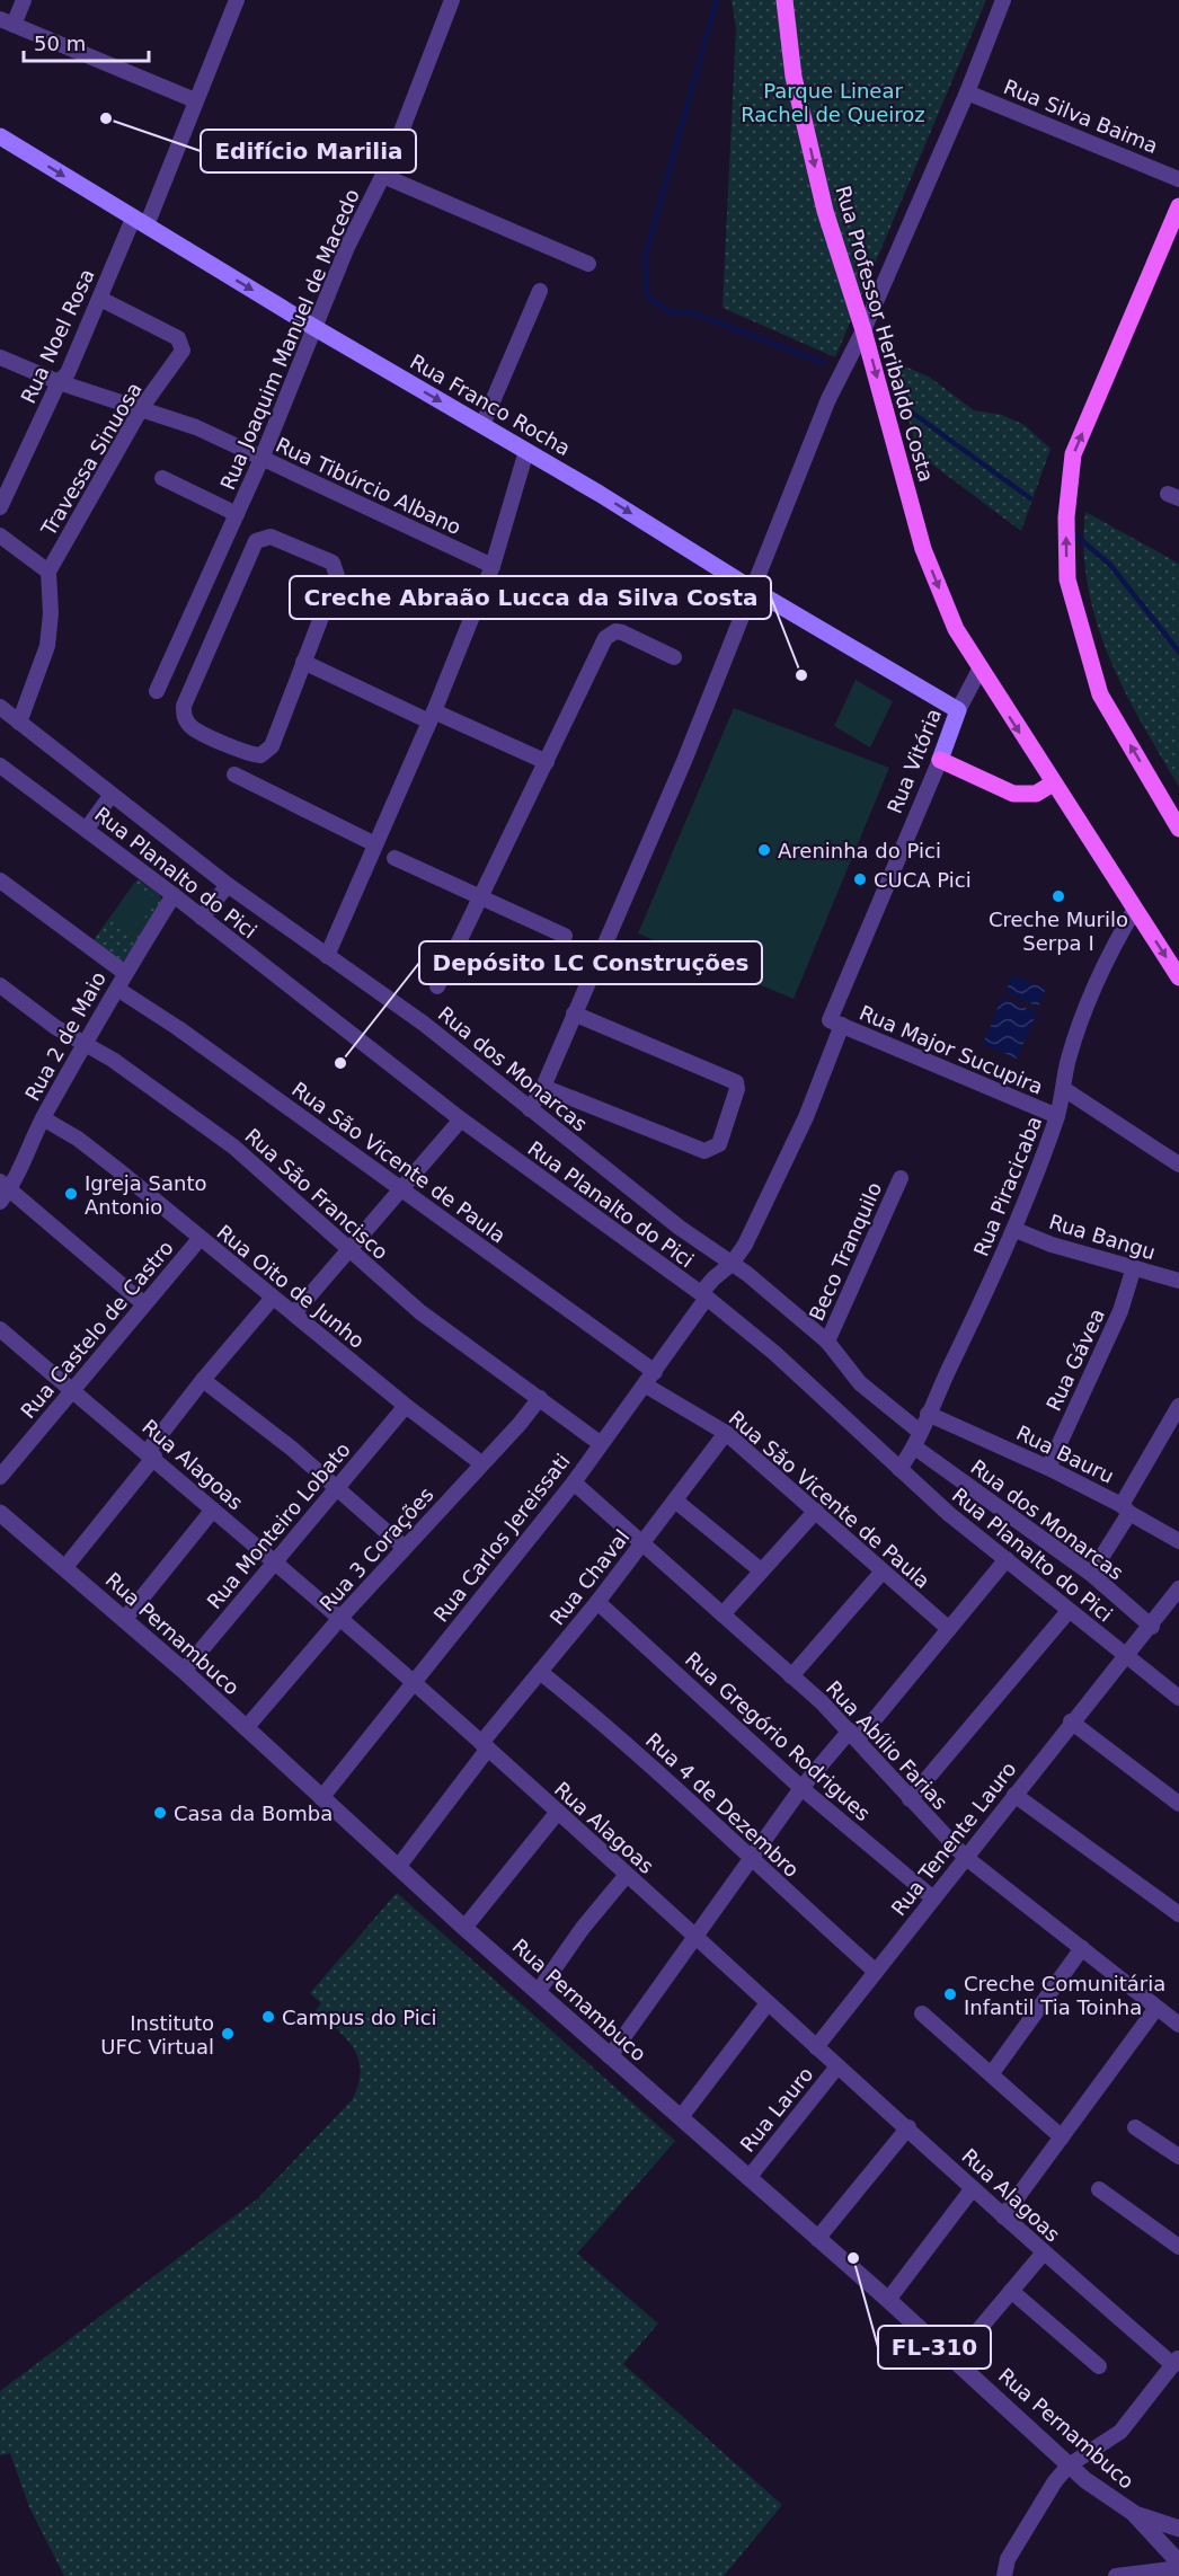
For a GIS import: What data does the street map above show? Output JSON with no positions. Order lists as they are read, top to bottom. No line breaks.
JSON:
{"streets":{"main road":["Rua Professor Heribaldo Costa","Rua Franco Rocha","Rua Vitória"],"street":["Rua Silva Baima","Rua Noel Rosa","Rua Joaquim Manuel de Macedo","Travessa Sinuosa","Rua Tibúrcio Albano","Rua Planalto do Pici","Rua 2 de Maio","Rua Major Sucupira","Rua dos Monarcas","Rua São Vicente de Paula","Rua Piracicaba","Rua São Francisco","Rua Bangu","Beco Tranquilo","Rua Oito de Junho","Rua Castelo de Castro","Rua Gávea","Rua Bauru","Rua Alagoas","Rua Monteiro Lobato","Rua Carlos Jereissati","Rua 3 Corações","Rua Chaval","Rua Pernambuco","Rua Gregório Rodrigues","Rua Abílio Farias","Rua 4 de Dezembro","Rua Tenente Lauro","Rua Lauro"]},"crossings":[["Rua Professor Heribaldo Costa","Rua Vitória"],["Rua Professor Heribaldo Costa","Rua Piracicaba"],["Rua Noel Rosa","Rua Franco Rocha"],["Rua Noel Rosa","Travessa Sinuosa"],["Rua Noel Rosa","Rua Tibúrcio Albano"],["Rua Joaquim Manuel de Macedo","Rua Franco Rocha"],["Rua Joaquim Manuel de Macedo","Rua Tibúrcio Albano"],["Rua Franco Rocha","Rua Vitória"],["Travessa Sinuosa","Rua Tibúrcio Albano"],["Rua Vitória","Rua Planalto do Pici"],["Rua Vitória","Rua Major Sucupira"],["Rua Vitória","Rua dos Monarcas"],["Rua Vitória","Rua Carlos Jereissati"],["Rua Planalto do Pici","Rua 2 de Maio"],["Rua Planalto do Pici","Rua Piracicaba"],["Rua Planalto do Pici","Rua Carlos Jereissati"],["Rua Planalto do Pici","Rua Tenente Lauro"],["Rua 2 de Maio","Rua São Vicente de Paula"],["Rua 2 de Maio","Rua São Francisco"],["Rua 2 de Maio","Rua Oito de Junho"],["Rua Major Sucupira","Rua Piracicaba"],["Rua dos Monarcas","Rua Piracicaba"],["Rua dos Monarcas","Beco Tranquilo"],["Rua dos Monarcas","Rua Tenente Lauro"],["Rua São Vicente de Paula","Rua Carlos Jereissati"],["Rua São Vicente de Paula","Rua Chaval"],["Rua Piracicaba","Rua Bangu"],["Rua Piracicaba","Rua Bauru"],["Rua São Francisco","Rua Carlos Jereissati"],["Rua São Francisco","Rua 3 Corações"],["Rua Bangu","Rua Gávea"],["Rua Oito de Junho","Rua Castelo de Castro"],["Rua Oito de Junho","Rua Monteiro Lobato"],["Rua Oito de Junho","Rua 3 Corações"],["Rua Castelo de Castro","Rua Alagoas"],["Rua Gávea","Rua Bauru"],["Rua Alagoas","Rua Monteiro Lobato"],["Rua Alagoas","Rua Carlos Jereissati"],["Rua Alagoas","Rua 3 Corações"],["Rua Alagoas","Rua Chaval"],["Rua Alagoas","Rua Tenente Lauro"],["Rua Alagoas","Rua Lauro"],["Rua Monteiro Lobato","Rua Pernambuco"],["Rua Carlos Jereissati","Rua Pernambuco"],["Rua Carlos Jereissati","Rua Abílio Farias"],["Rua 3 Corações","Rua Pernambuco"],["Rua Chaval","Rua Pernambuco"],["Rua Chaval","Rua Gregório Rodrigues"],["Rua Chaval","Rua Abílio Farias"],["Rua Chaval","Rua 4 de Dezembro"],["Rua Pernambuco","Rua Lauro"],["Rua Gregório Rodrigues","Rua Tenente Lauro"],["Rua Abílio Farias","Rua Tenente Lauro"],["Rua 4 de Dezembro","Rua Tenente Lauro"]],"one_way":["Rua Professor Heribaldo Costa","Rua Franco Rocha"],"parks":["Parque Linear Rachel de Queiroz"],"places":["Edifício Marilia","Creche Abraão Lucca da Silva Costa","Areninha do Pici","CUCA Pici","Creche Murilo Serpa I","Depósito LC Construções","Igreja Santo Antonio","Casa da Bomba","Creche Comunitária Infantil Tia Toinha","Campus do Pici","Instituto UFC Virtual","FL-310"],"scale_bar":"50 m"}
